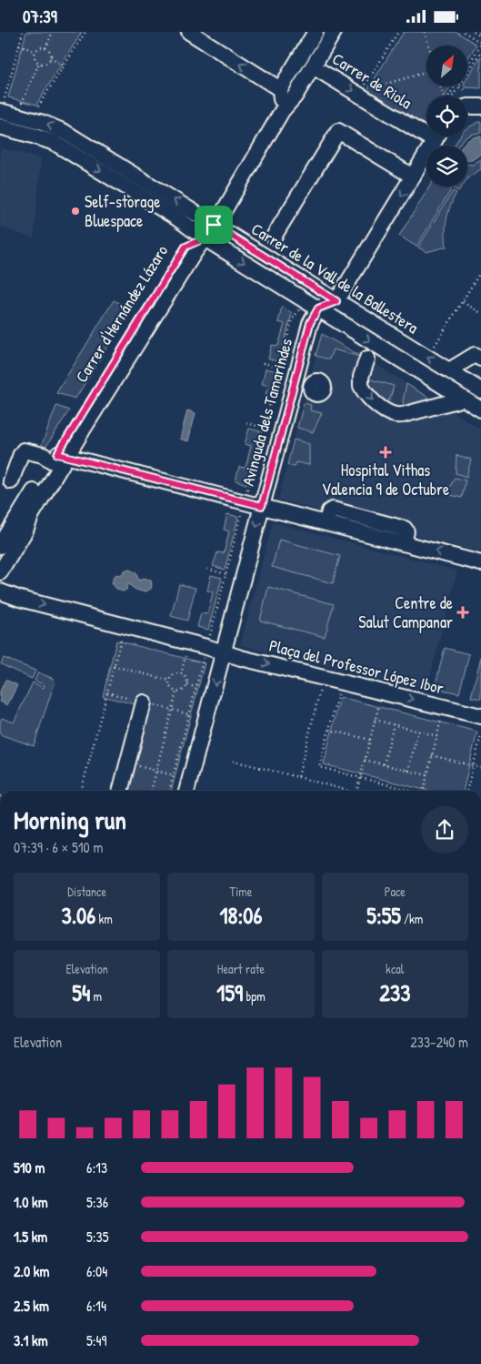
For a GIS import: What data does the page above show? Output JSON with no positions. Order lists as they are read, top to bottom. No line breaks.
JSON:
{"streets":{"street":["Carrer de Riola","Carrer de la Vall de la Ballestera","Carrer d'Hernández Lázaro","Avinguda dels Tamarindes","Plaça del Professor López Ibor"]},"crossings":[["Avinguda dels Tamarindes","Plaça del Professor López Ibor"]],"one_way":["Carrer de Riola","Avinguda dels Tamarindes","Plaça del Professor López Ibor"],"places":{"other":["Self-storage Bluespace"],"health":["Hospital Vithas Valencia 9 de Octubre","Centre de Salut Campanar"]},"north":"top right","page":{"status":"07:39","heading":["Morning run","07:39 · 6 × 510 m"],"stats":[["Distance","3.06 km"],["Time","18:06"],["Pace","5:55 /km"],["Elevation","54 m"],["Heart rate","159 bpm"],["kcal","233"]],"chart":["Elevation","233–240 m"],"list":[{"name":"510 m","note":"6:13"},{"name":"1.0 km","note":"5:36"},{"name":"1.5 km","note":"5:35"},{"name":"2.0 km","note":"6:04"},{"name":"2.5 km","note":"6:14"},{"name":"3.1 km","note":"5:49"}]}}
